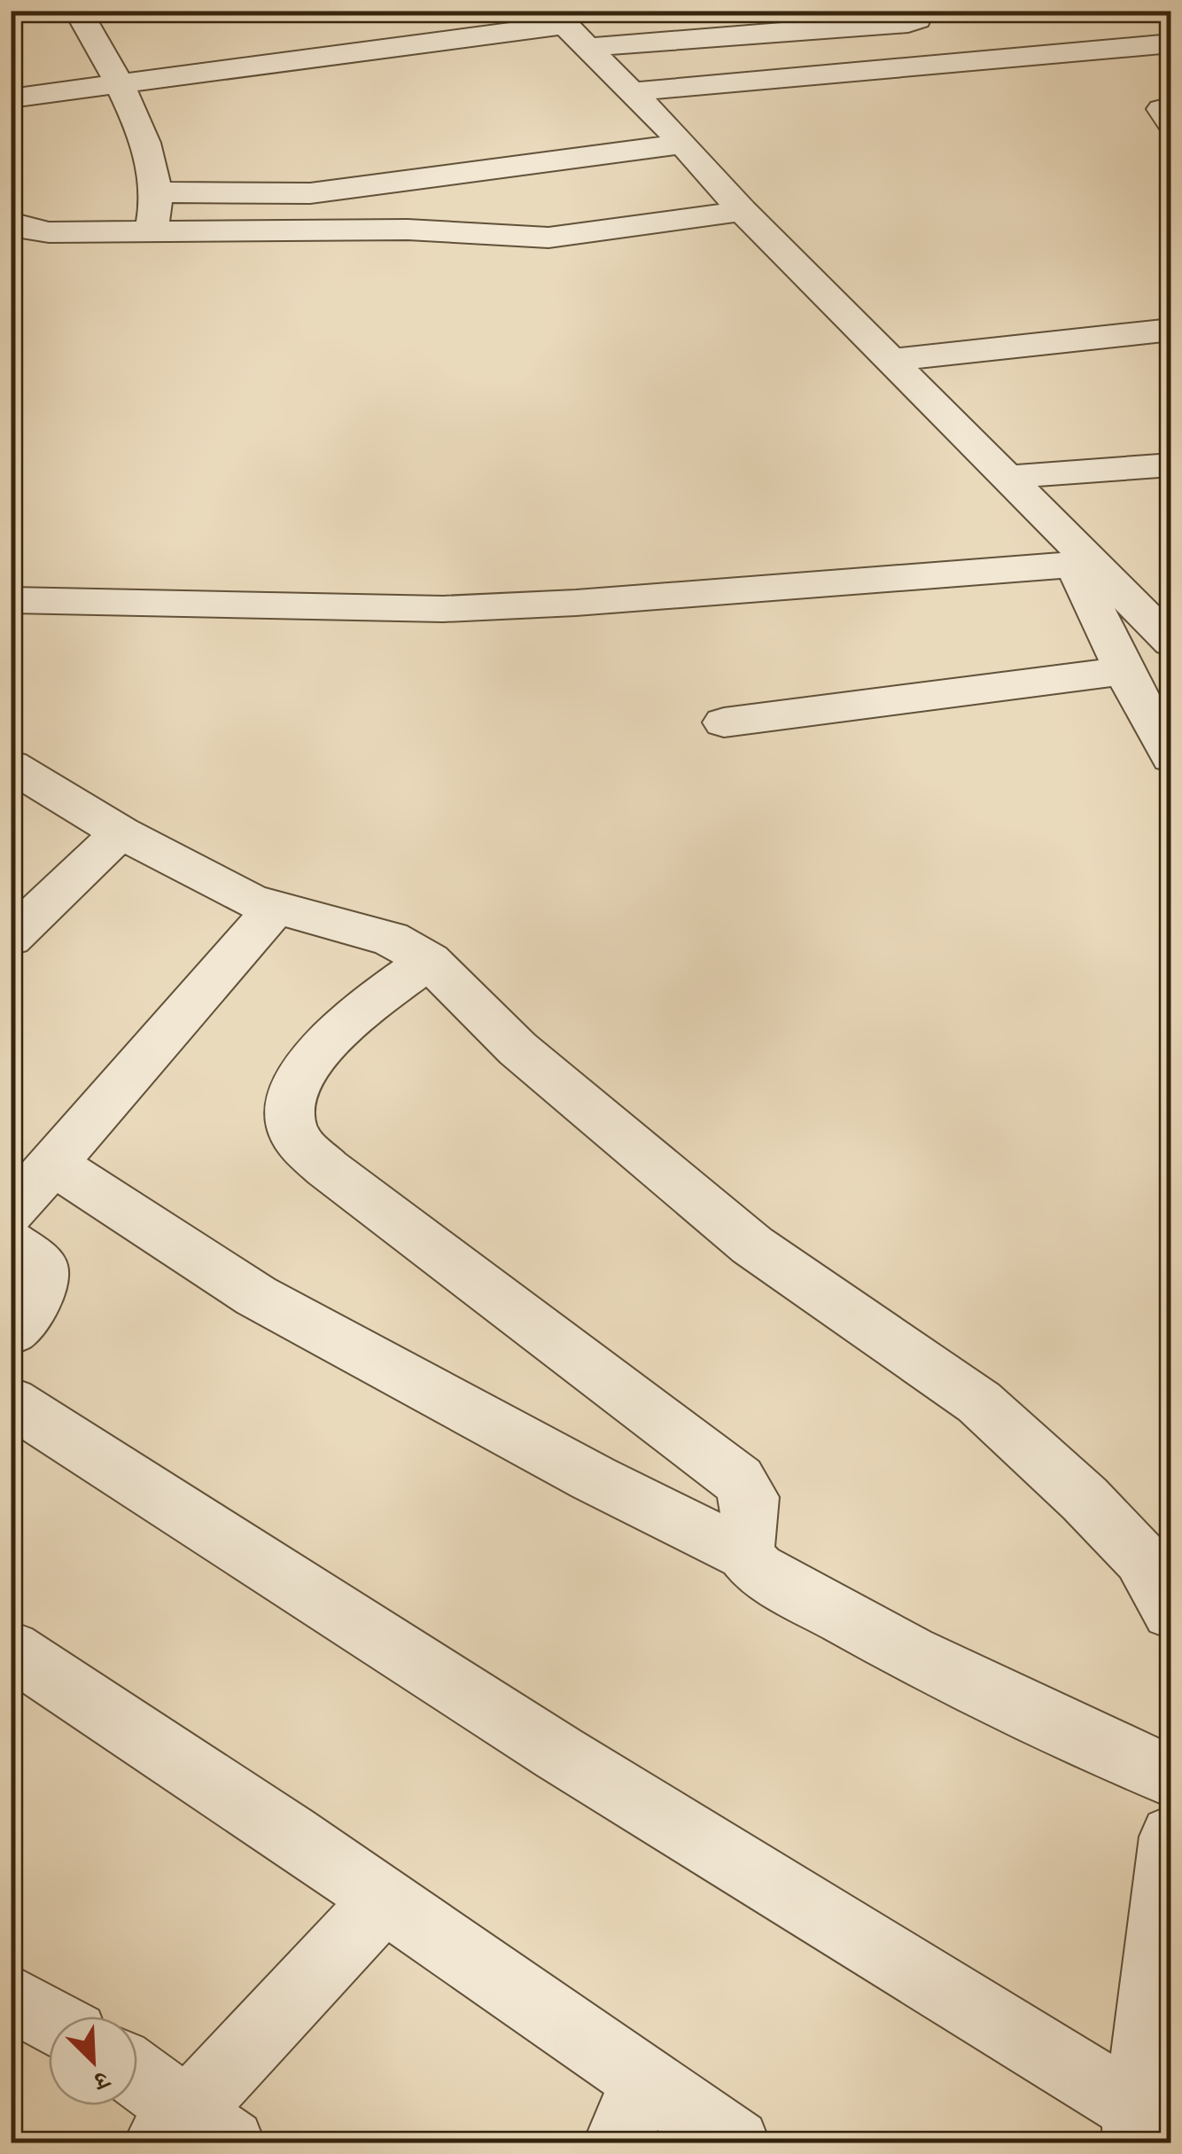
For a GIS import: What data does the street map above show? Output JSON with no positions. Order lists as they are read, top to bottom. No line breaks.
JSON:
{"north":"bottom right"}
